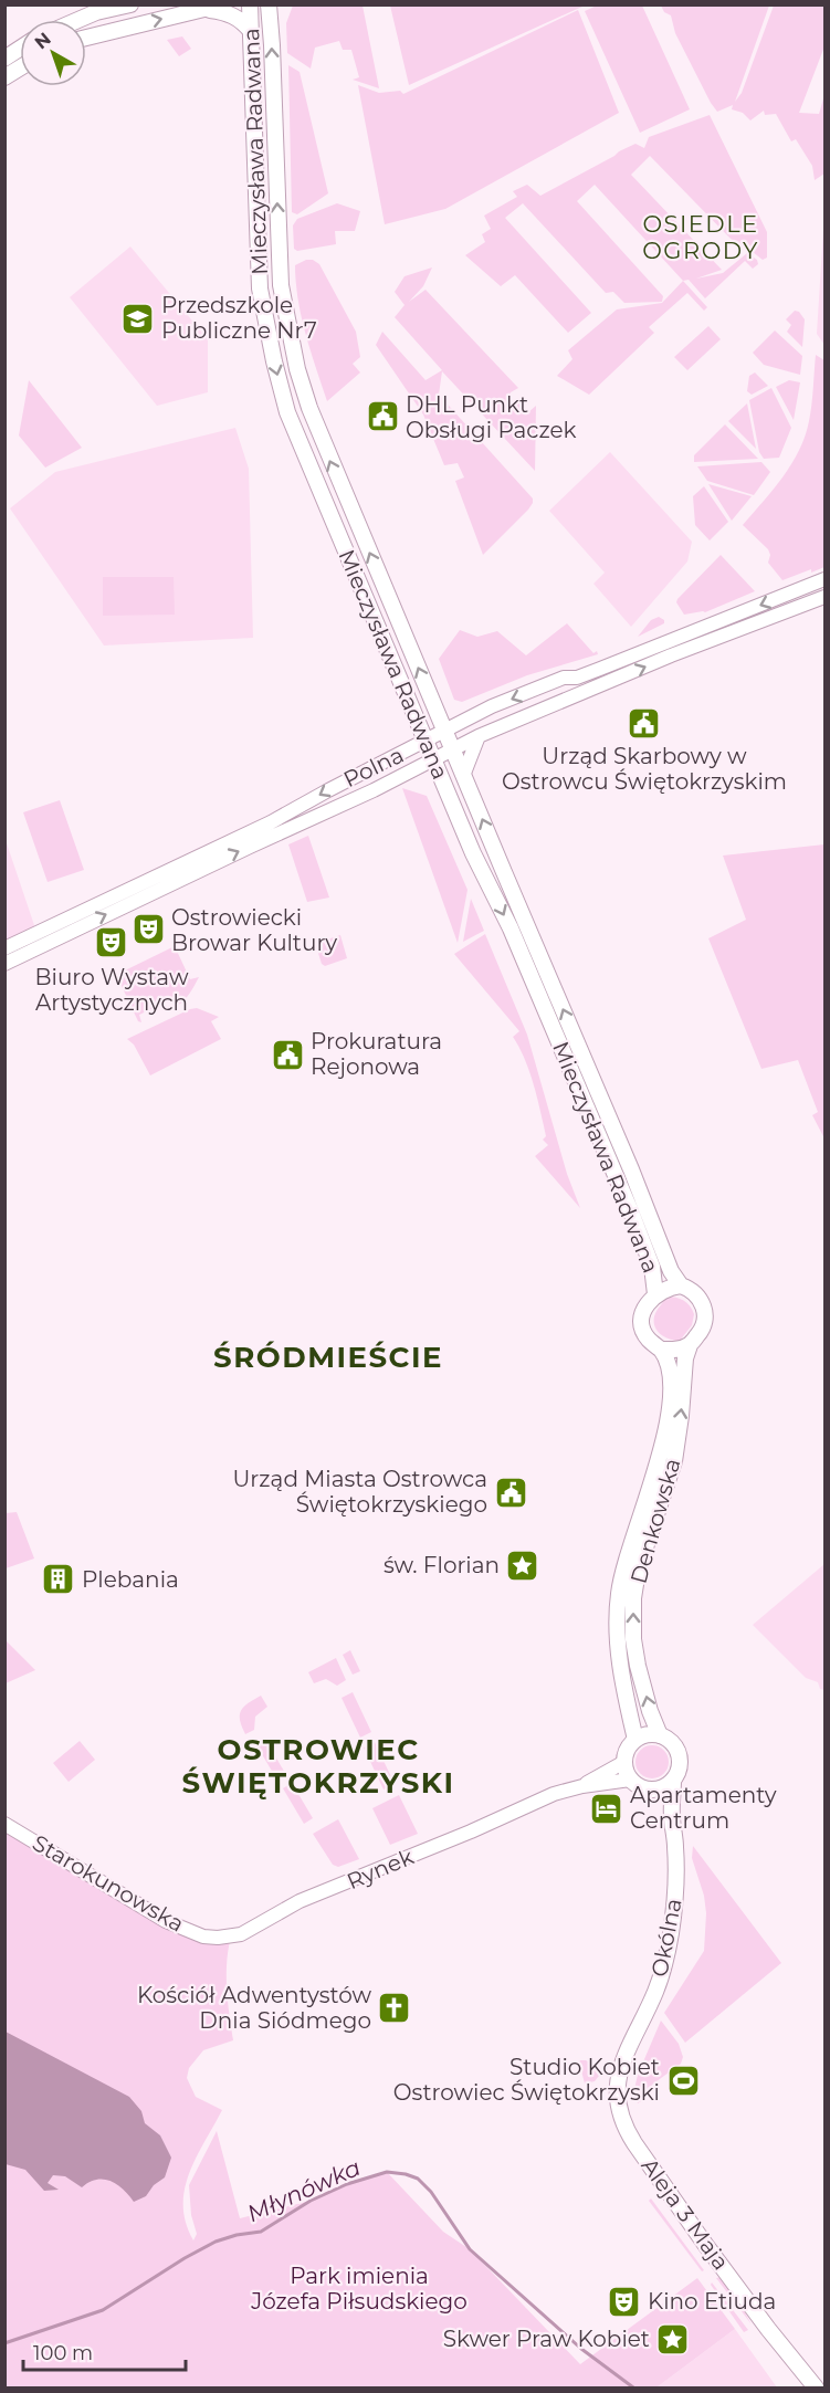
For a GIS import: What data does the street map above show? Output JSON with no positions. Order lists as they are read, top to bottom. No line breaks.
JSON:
{"streets":{"main road":["Mieczysława Radwana","Denkowska","Okólna","Aleja 3 Maja"],"street":["Polna","Rynek","Starokunowska"]},"crossings":[["Mieczysława Radwana","Polna"],["Mieczysława Radwana","Denkowska"],["Denkowska","Okólna"],["Rynek","Starokunowska"],["Okólna","Aleja 3 Maja"]],"districts":["OSIEDLE OGRODY","ŚRÓDMIEŚCIE","OSTROWIEC ŚWIĘTOKRZYSKI"],"water":["Młynówka"],"parks":["Park imienia Józefa Piłsudskiego"],"places":{"school or university":["Przedszkole Publiczne Nr7"],"public building":["DHL Punkt Obsługi Paczek","Urząd Skarbowy w Ostrowcu Świętokrzyskim","Prokuratura Rejonowa","Urząd Miasta Ostrowca Świętokrzyskiego"],"theatre":["Ostrowiecki Browar Kultury","Biuro Wystaw Artystycznych","Kino Etiuda"],"place":["św. Florian","Skwer Praw Kobiet"],"building":["Plebania"],"hotel":["Apartamenty Centrum"],"church":["Kościół Adwentystów Dnia Siódmego"],"sports":["Studio Kobiet Ostrowiec Świętokrzyski"]},"scale_bar":"100 m","north":"top left"}
